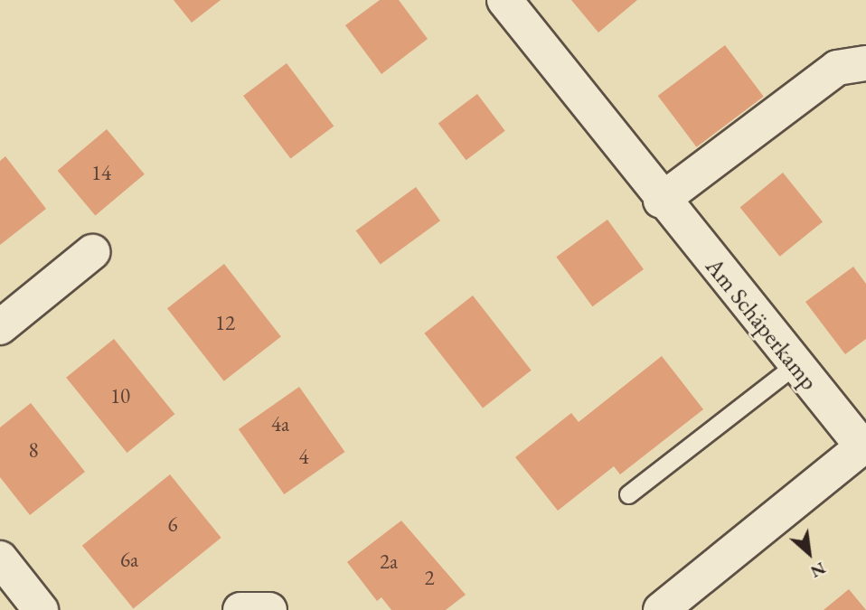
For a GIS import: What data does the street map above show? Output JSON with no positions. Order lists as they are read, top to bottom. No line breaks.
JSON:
{"streets":{"street":["Am Schäperkamp"]},"house_numbers":["14","12","10","4a","8","4","6","6a","2a","2"],"north":"bottom right"}
